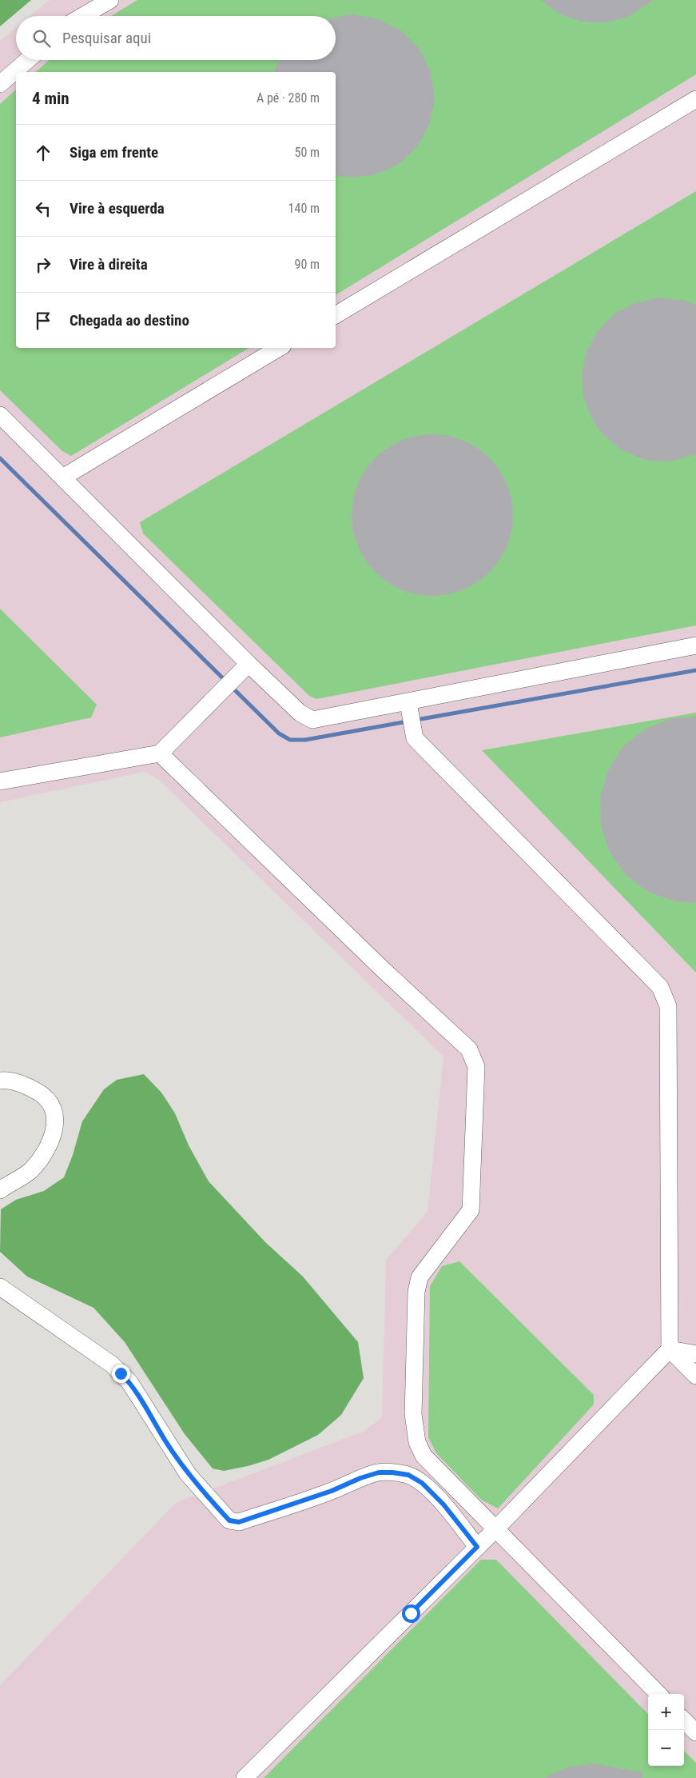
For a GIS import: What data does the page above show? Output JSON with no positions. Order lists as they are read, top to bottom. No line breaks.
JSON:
{"page":{"search":"Pesquisar aqui","heading":["4 min","A pé · 280 m"],"list":[["Siga em frente","50 m"],["Vire à esquerda","140 m"],["Vire à direita","90 m"],"Chegada ao destino"],"map_buttons":["+","−"]}}
